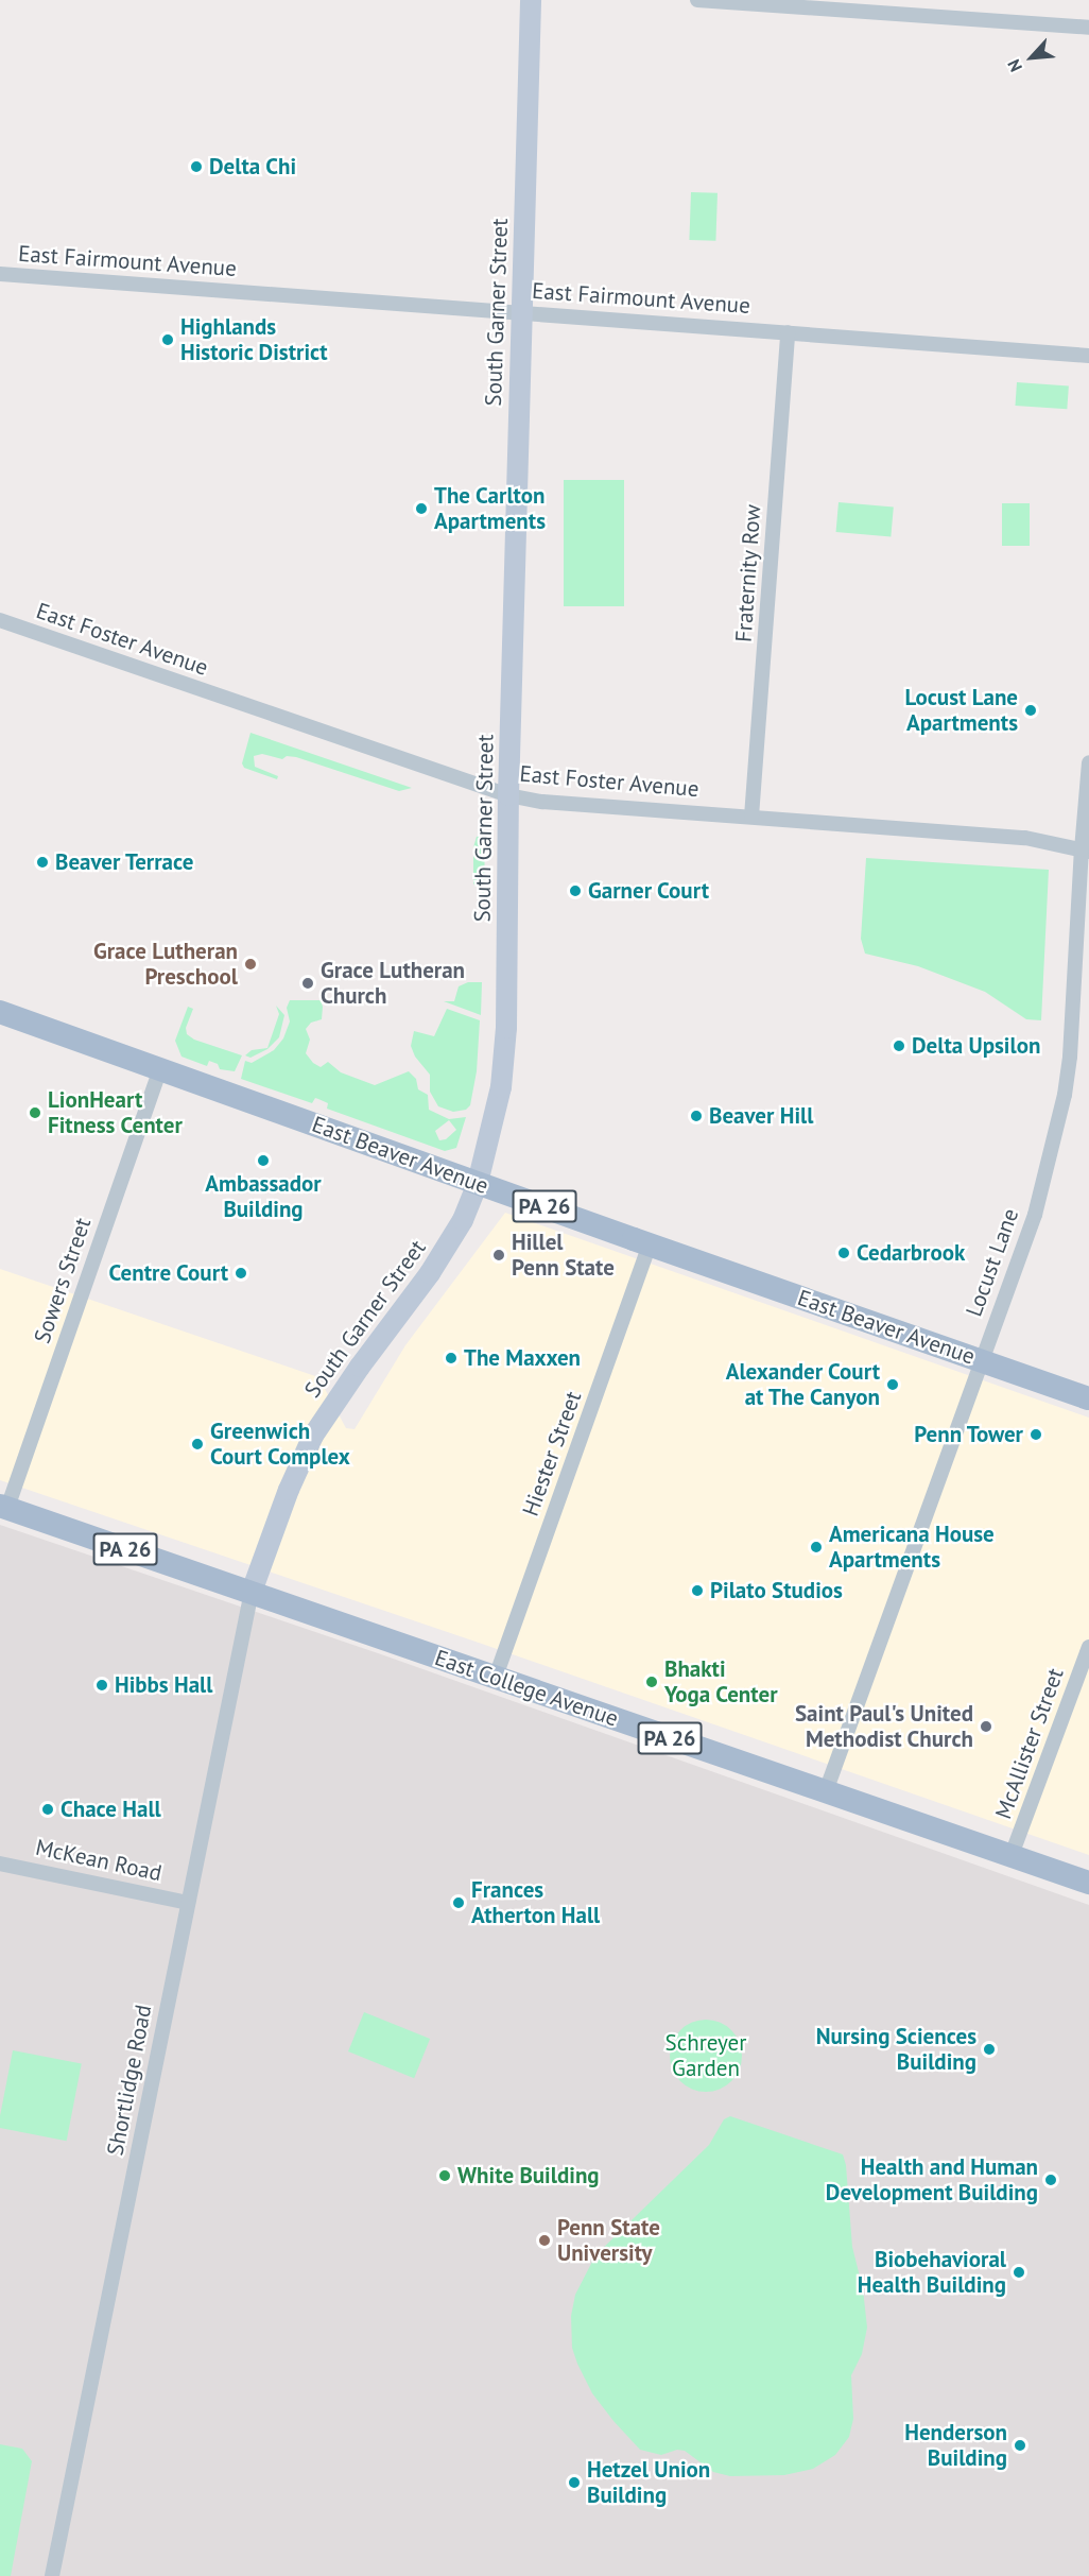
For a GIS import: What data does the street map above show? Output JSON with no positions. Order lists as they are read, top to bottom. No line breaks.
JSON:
{"streets":{"main road":["East Beaver Avenue","PA 26","East College Avenue"],"street":["East Fairmount Avenue","South Garner Street","Fraternity Row","East Foster Avenue","Locust Lane","Sowers Street","Hiester Street","McAllister Street","McKean Road","Shortlidge Road"]},"crossings":[["East Fairmount Avenue","South Garner Street"],["East Fairmount Avenue","Fraternity Row"],["South Garner Street","East Foster Avenue"],["South Garner Street","East Beaver Avenue"],["South Garner Street","East College Avenue"],["South Garner Street","Shortlidge Road"],["Fraternity Row","East Foster Avenue"],["East Foster Avenue","Locust Lane"],["East Beaver Avenue","Locust Lane"],["East Beaver Avenue","Sowers Street"],["East Beaver Avenue","Hiester Street"],["Locust Lane","East College Avenue"],["Sowers Street","East College Avenue"],["Hiester Street","East College Avenue"],["East College Avenue","McAllister Street"],["East College Avenue","Shortlidge Road"],["McKean Road","Shortlidge Road"]],"parks":["Schreyer Garden"],"places":["Delta Chi","Highlands Historic District","The Carlton Apartments","Locust Lane Apartments","Beaver Terrace","Garner Court","Grace Lutheran Preschool","Grace Lutheran Church","Delta Upsilon","LionHeart Fitness Center","Beaver Hill","Ambassador Building","Cedarbrook","Hillel Penn State","Centre Court","The Maxxen","Alexander Court at The Canyon","Penn Tower","Greenwich Court Complex","Americana House Apartments","Pilato Studios","Bhakti Yoga Center","Hibbs Hall","Saint Paul's United Methodist Church","Chace Hall","Frances Atherton Hall","Nursing Sciences Building","White Building","Health and Human Development Building","Penn State University","Biobehavioral Health Building","Henderson Building","Hetzel Union Building"],"north":"bottom left"}
